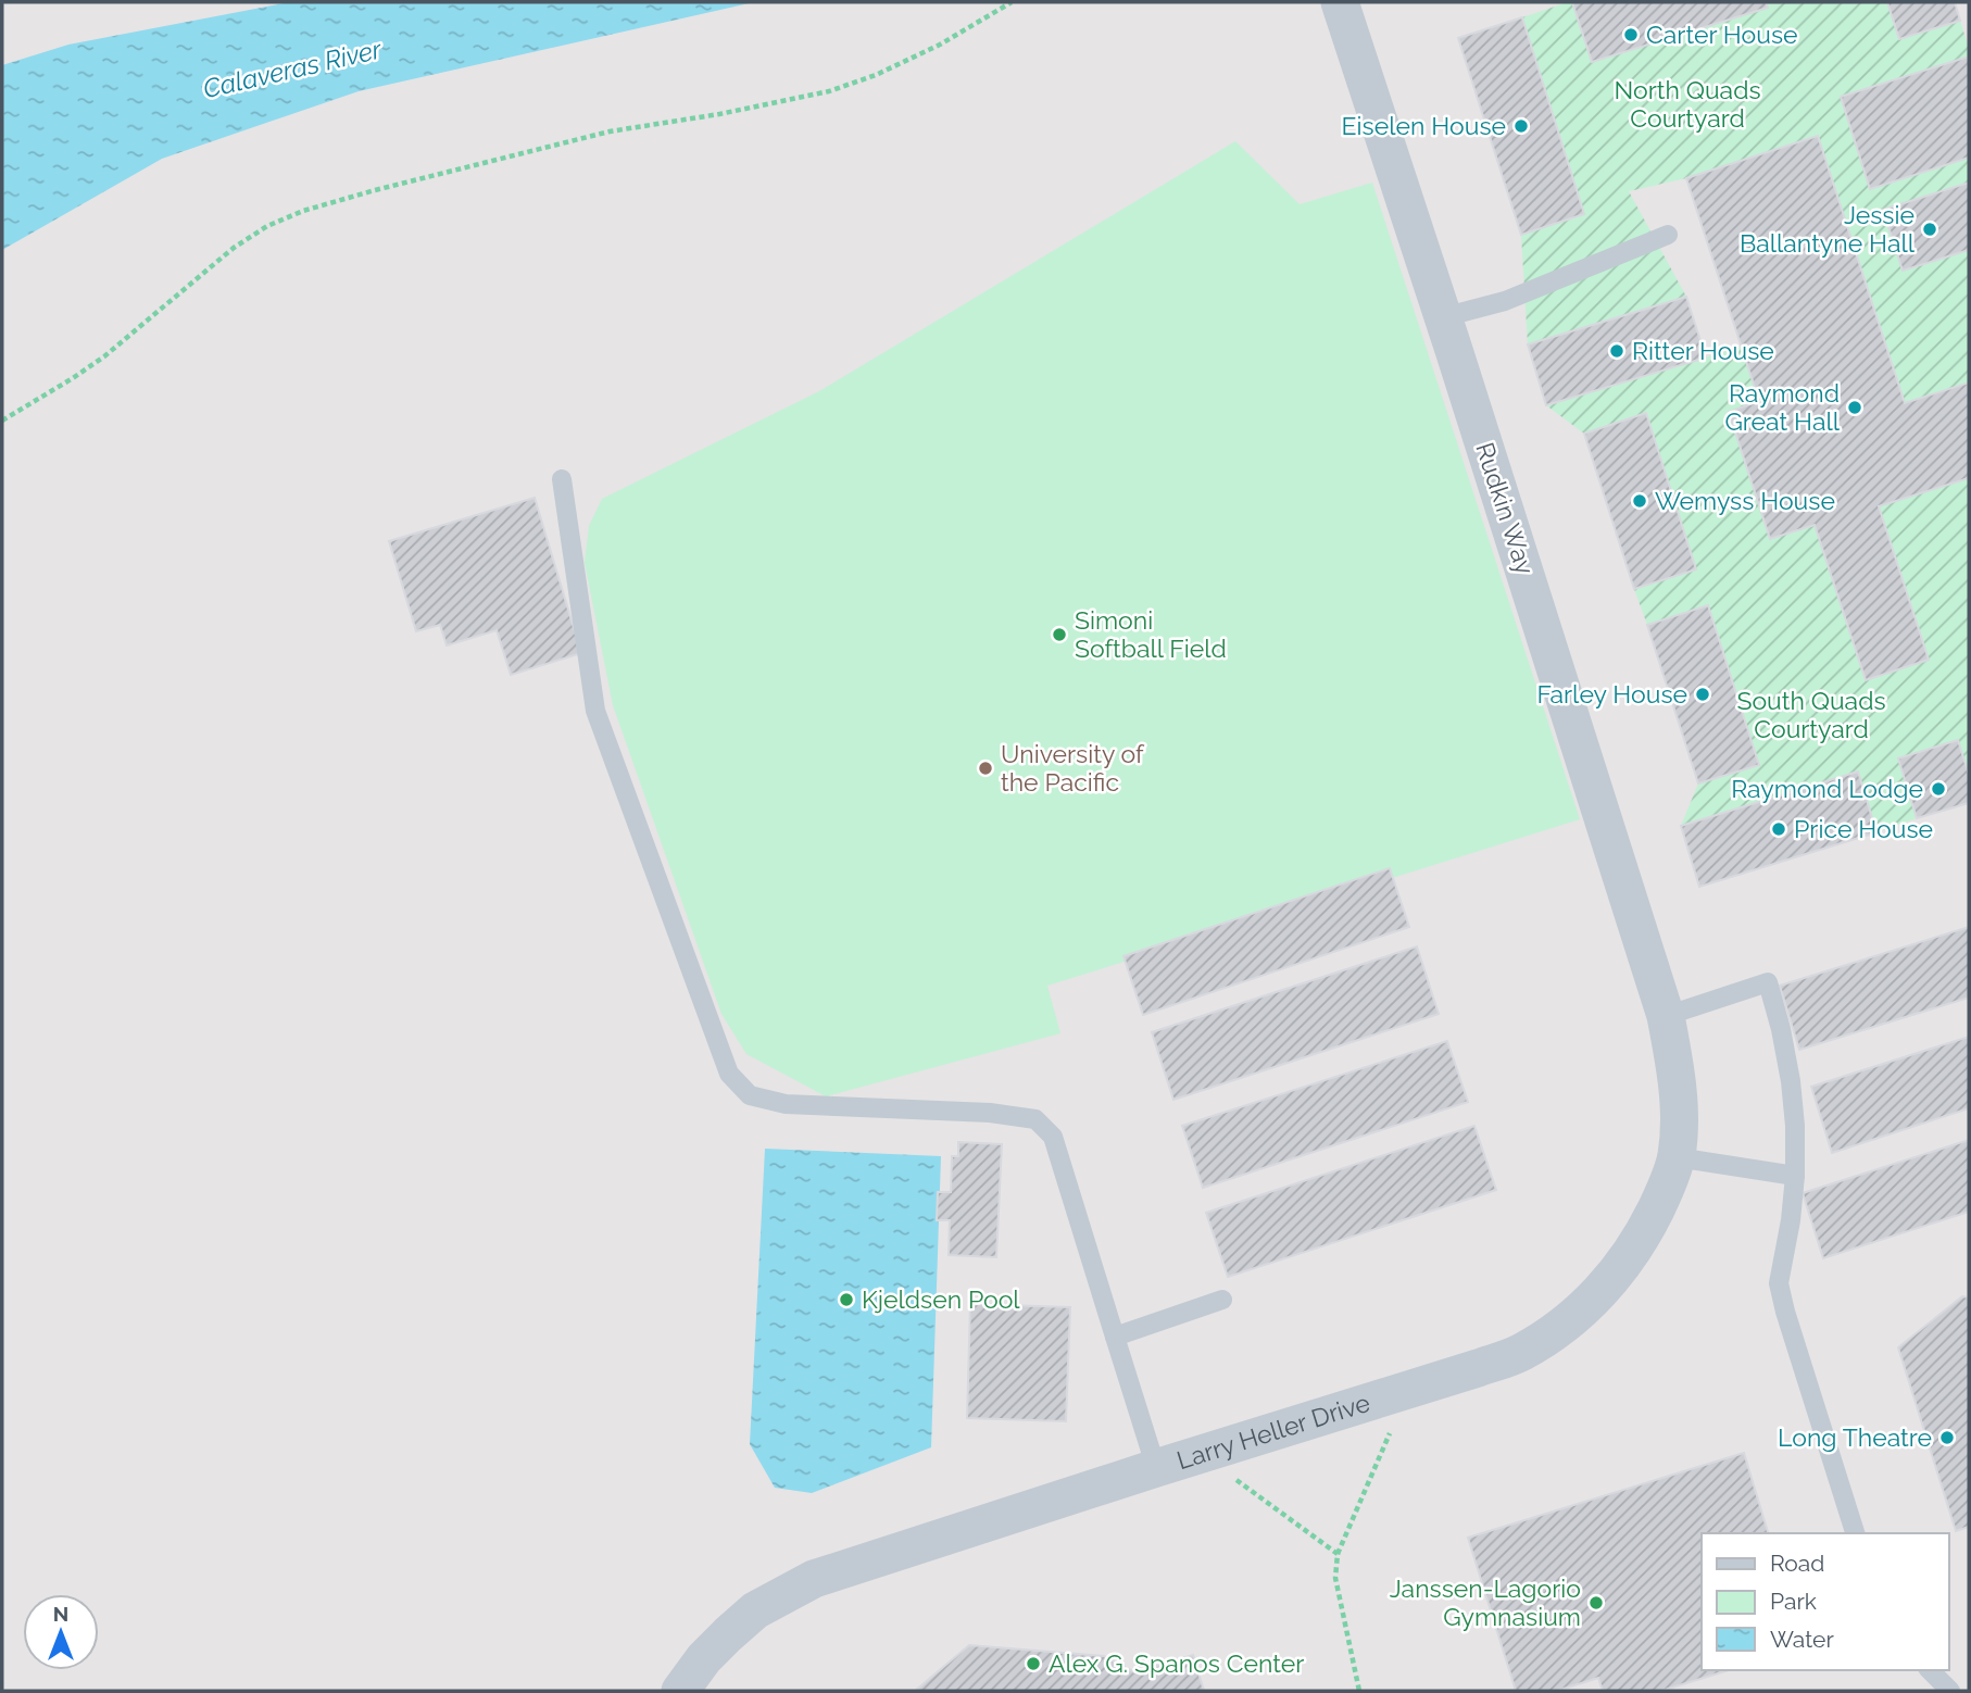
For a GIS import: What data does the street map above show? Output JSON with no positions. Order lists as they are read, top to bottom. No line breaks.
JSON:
{"streets":{"street":["Rudkin Way","Larry Heller Drive"]},"crossings":[["Rudkin Way","Larry Heller Drive"]],"water":["Calaveras River"],"parks":["North Quads Courtyard","South Quads Courtyard"],"places":["Carter House","Eiselen House","Jessie Ballantyne Hall","Ritter House","Raymond Great Hall","Wemyss House","Simoni Softball Field","Farley House","University of the Pacific","Raymond Lodge","Price House","Kjeldsen Pool","Long Theatre","Janssen-Lagorio Gymnasium","Alex G. Spanos Center"],"legend":["Road","Park","Water"],"north":"top"}
